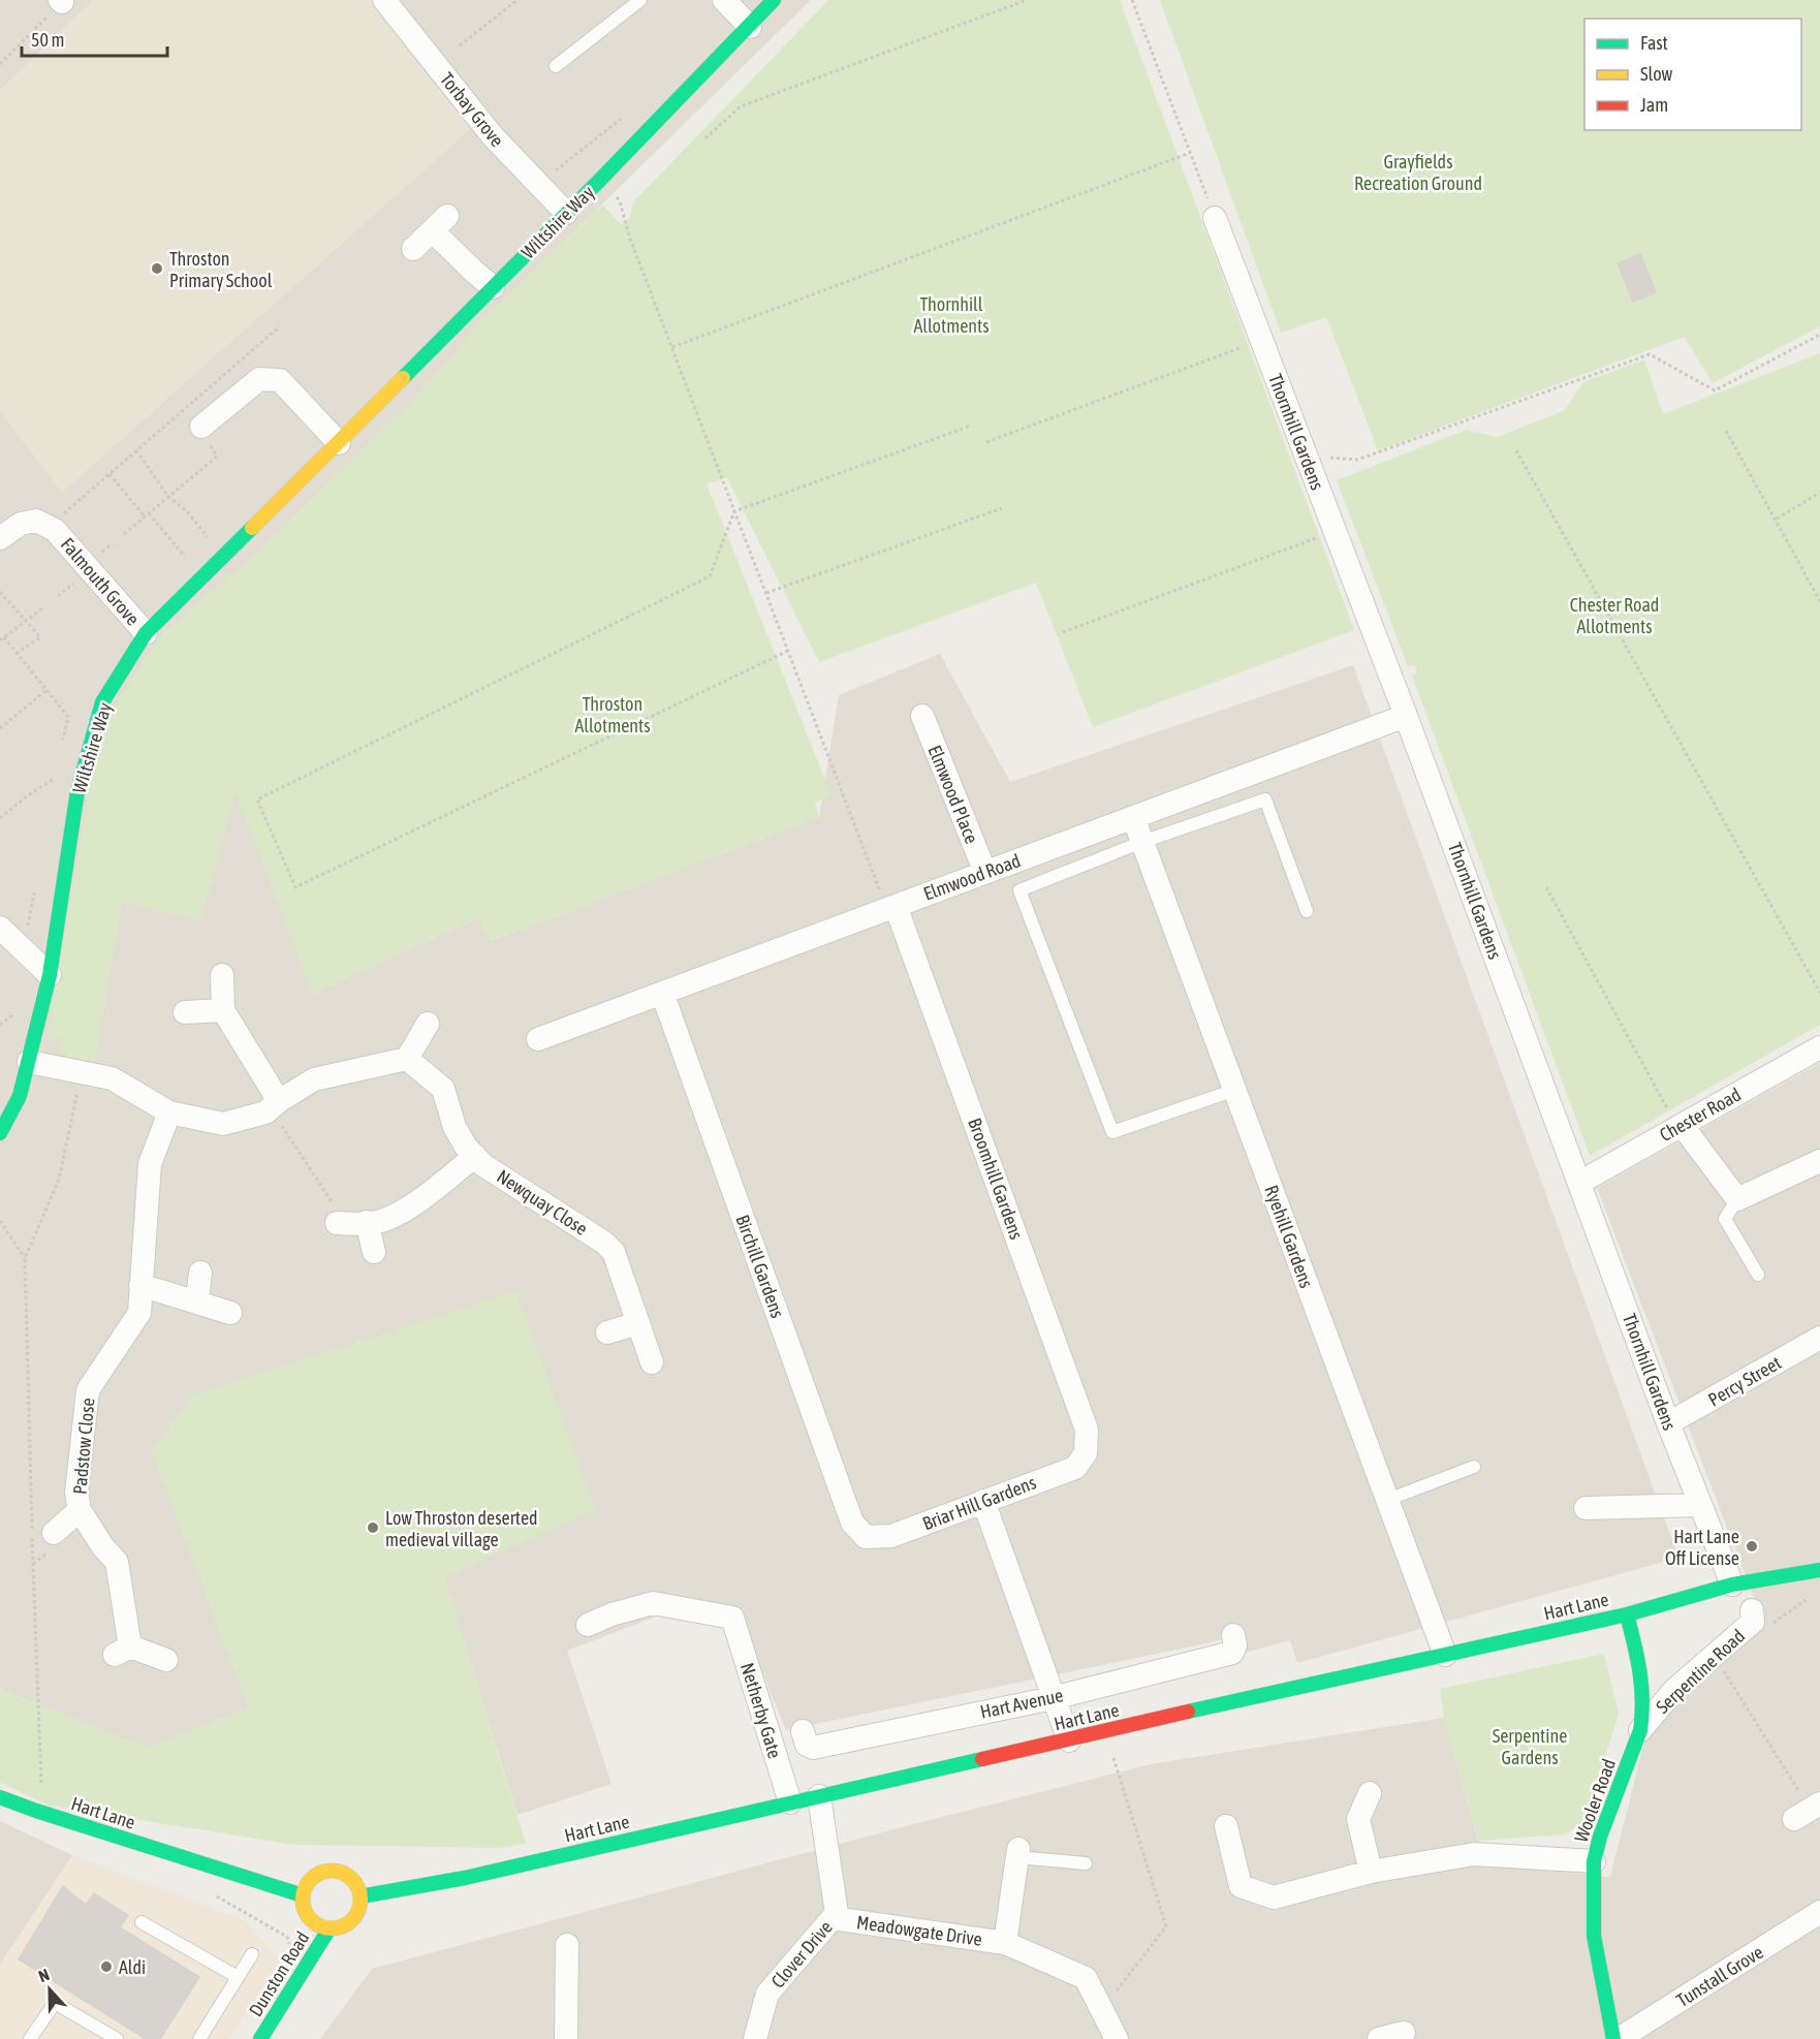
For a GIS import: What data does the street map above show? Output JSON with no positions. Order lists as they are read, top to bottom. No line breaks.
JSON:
{"streets":{"street":["Torbay Grove","Wiltshire Way","Thornhill Gardens","Falmouth Grove","Elmwood Place","Elmwood Road","Chester Road","Broomhill Gardens","Newquay Close","Ryehill Gardens","Birchill Gardens","Percy Street","Padstow Close","Briar Hill Gardens","Hart Lane","Serpentine Road","Hart Avenue","Netherby Gate","Wooler Road","Meadowgate Drive","Clover Drive","Dunston Road","Tunstall Grove"]},"crossings":[["Torbay Grove","Wiltshire Way"],["Wiltshire Way","Falmouth Grove"],["Thornhill Gardens","Elmwood Road"],["Thornhill Gardens","Chester Road"],["Thornhill Gardens","Percy Street"],["Thornhill Gardens","Hart Lane"],["Elmwood Place","Elmwood Road"],["Elmwood Road","Broomhill Gardens"],["Elmwood Road","Ryehill Gardens"],["Elmwood Road","Birchill Gardens"],["Broomhill Gardens","Briar Hill Gardens"],["Ryehill Gardens","Hart Lane"],["Birchill Gardens","Briar Hill Gardens"],["Hart Lane","Netherby Gate"],["Hart Lane","Wooler Road"],["Hart Lane","Clover Drive"],["Hart Lane","Dunston Road"],["Serpentine Road","Wooler Road"],["Meadowgate Drive","Clover Drive"]],"parks":["Grayfields Recreation Ground","Thornhill Allotments","Chester Road Allotments","Throston Allotments","Serpentine Gardens"],"places":["Throston Primary School","Low Throston deserted medieval village","Hart Lane Off License","Aldi"],"legend":["Fast","Slow","Jam"],"scale_bar":"50 m","north":"top"}
